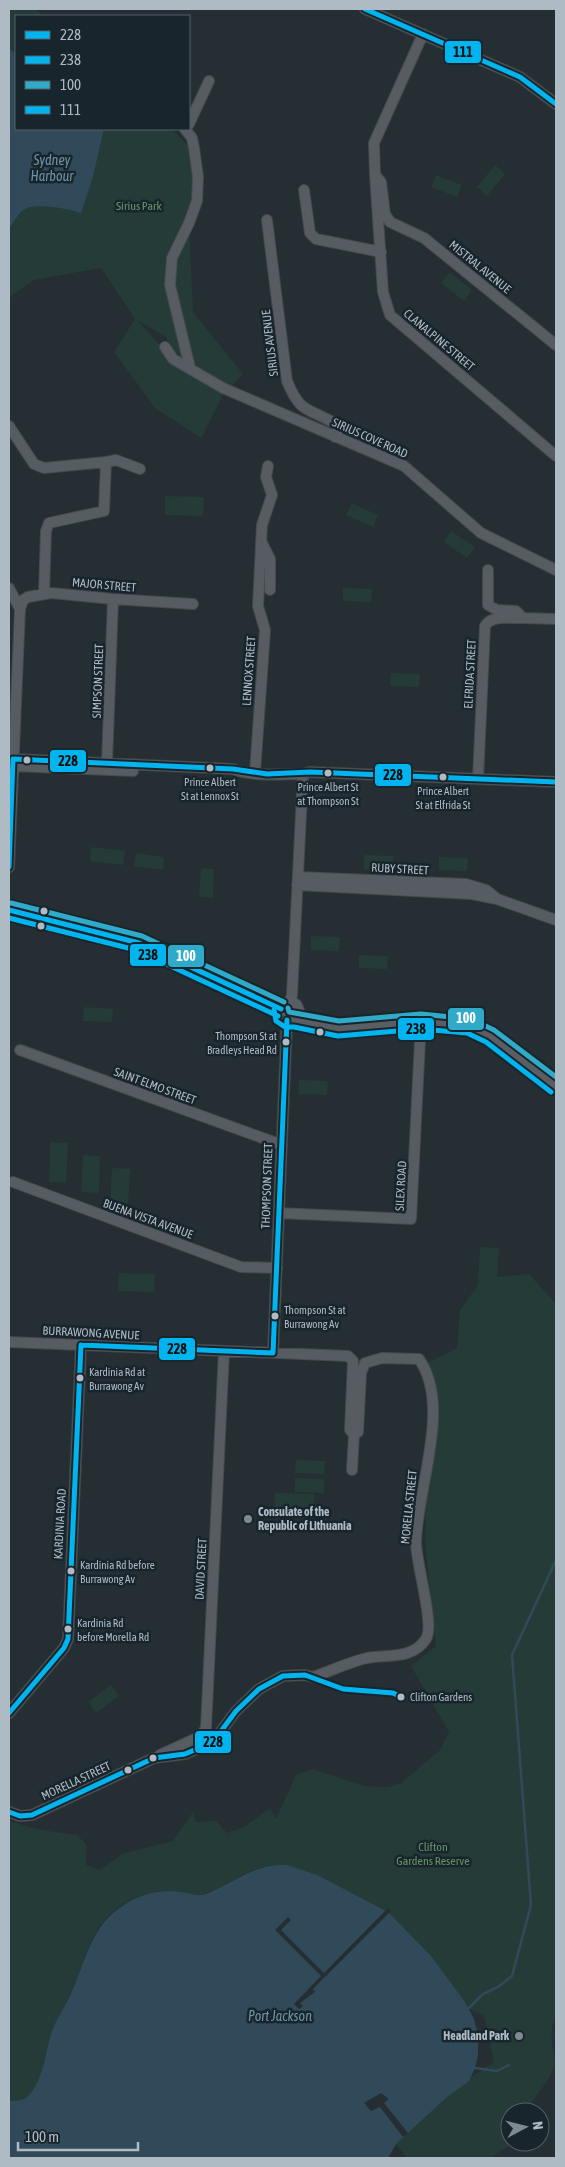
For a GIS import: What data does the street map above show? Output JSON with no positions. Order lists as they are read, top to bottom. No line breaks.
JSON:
{"streets":{"street":["MISTRAL AVENUE","CLANALPINE STREET","SIRIUS AVENUE","SIRIUS COVE ROAD","MAJOR STREET","LENNOX STREET","ELFRIDA STREET","SIMPSON STREET","RUBY STREET","SAINT ELMO STREET","THOMPSON STREET","SILEX ROAD","BUENA VISTA AVENUE","BURRAWONG AVENUE","MORELLA STREET","KARDINIA ROAD","DAVID STREET"]},"crossings":[["MISTRAL AVENUE","CLANALPINE STREET"],["SIRIUS AVENUE","SIRIUS COVE ROAD"],["MAJOR STREET","SIMPSON STREET"],["RUBY STREET","THOMPSON STREET"],["SAINT ELMO STREET","THOMPSON STREET"],["THOMPSON STREET","SILEX ROAD"],["THOMPSON STREET","BUENA VISTA AVENUE"],["THOMPSON STREET","BURRAWONG AVENUE"],["BURRAWONG AVENUE","MORELLA STREET"],["BURRAWONG AVENUE","KARDINIA ROAD"],["BURRAWONG AVENUE","DAVID STREET"],["MORELLA STREET","DAVID STREET"]],"water":["Sydney Harbour","Port Jackson"],"parks":["Sirius Park","Clifton Gardens Reserve"],"places":["Prince Albert St at Lennox St","Prince Albert St at Thompson St","Prince Albert St at Elfrida St","Thompson St at Bradleys Head Rd","Thompson St at Burrawong Av","Kardinia Rd at Burrawong Av","Consulate of the Republic of Lithuania","Kardinia Rd before Burrawong Av","Kardinia Rd before Morella Rd","Clifton Gardens","Headland Park"],"lines":["transit line 111","transit line 228","transit line 100","transit line 238"],"legend":["228","238","100","111"],"scale_bar":"100 m","north":"right"}
